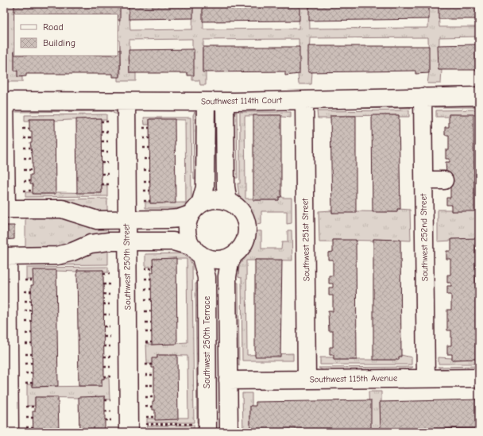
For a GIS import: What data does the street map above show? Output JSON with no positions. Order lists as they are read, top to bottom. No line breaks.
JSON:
{"streets":{"street":["Southwest 114th Court","Southwest 252nd Street","Southwest 251st Street","Southwest 250th Street","Southwest 250th Terrace","Southwest 115th Avenue"]},"crossings":[["Southwest 114th Court","Southwest 252nd Street"],["Southwest 114th Court","Southwest 251st Street"],["Southwest 114th Court","Southwest 250th Street"],["Southwest 252nd Street","Southwest 115th Avenue"],["Southwest 251st Street","Southwest 115th Avenue"]],"legend":["Road","Building"]}
